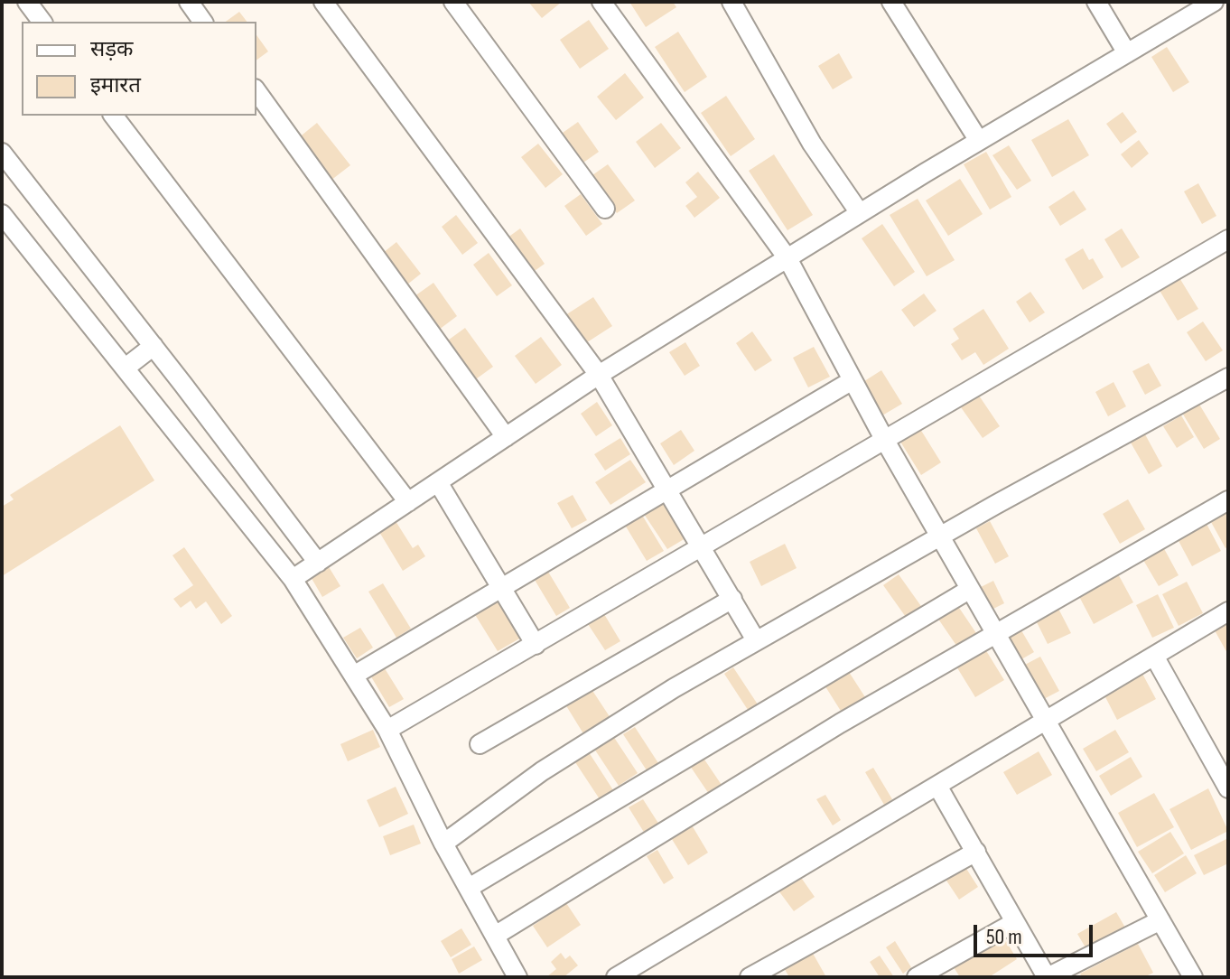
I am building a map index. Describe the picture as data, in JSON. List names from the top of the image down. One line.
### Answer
{"legend":["सड़क","इमारत"],"scale_bar":"50 m"}
